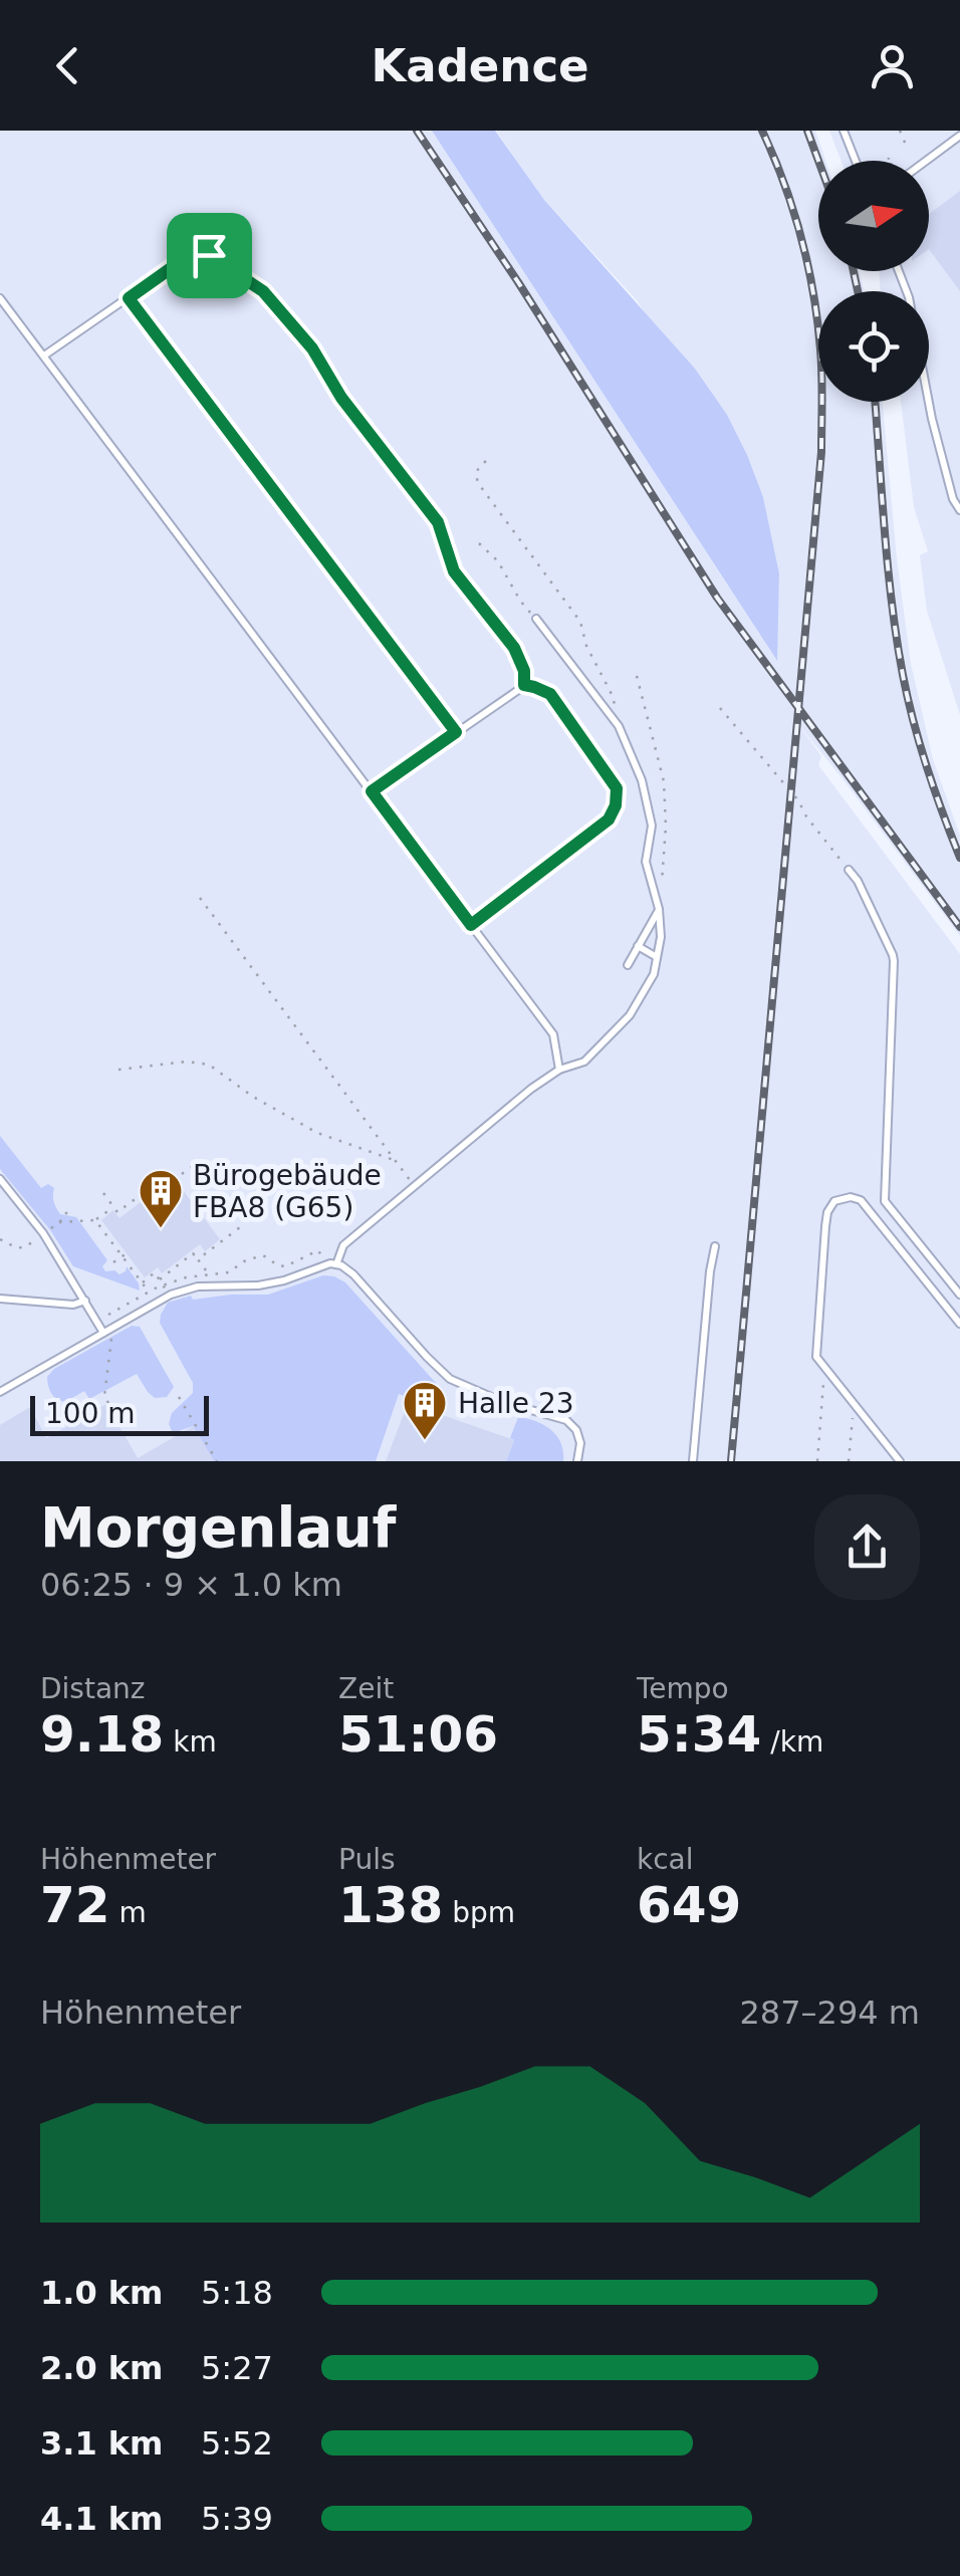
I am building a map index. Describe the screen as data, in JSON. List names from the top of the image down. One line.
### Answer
{"places":{"building":["Bürogebäude FBA8 (G65)","Halle 23"]},"scale_bar":"100 m","north":"right","page":{"header":"Kadence","scale":"100 m","heading":["Morgenlauf","06:25 · 9 × 1.0 km"],"stats":[["Distanz","9.18 km"],["Zeit","51:06"],["Tempo","5:34 /km"],["Höhenmeter","72 m"],["Puls","138 bpm"],["kcal","649"]],"chart":["Höhenmeter","287–294 m"],"list":[{"name":"1.0 km","note":"5:18"},{"name":"2.0 km","note":"5:27"},{"name":"3.1 km","note":"5:52"},{"name":"4.1 km","note":"5:39"}]}}
